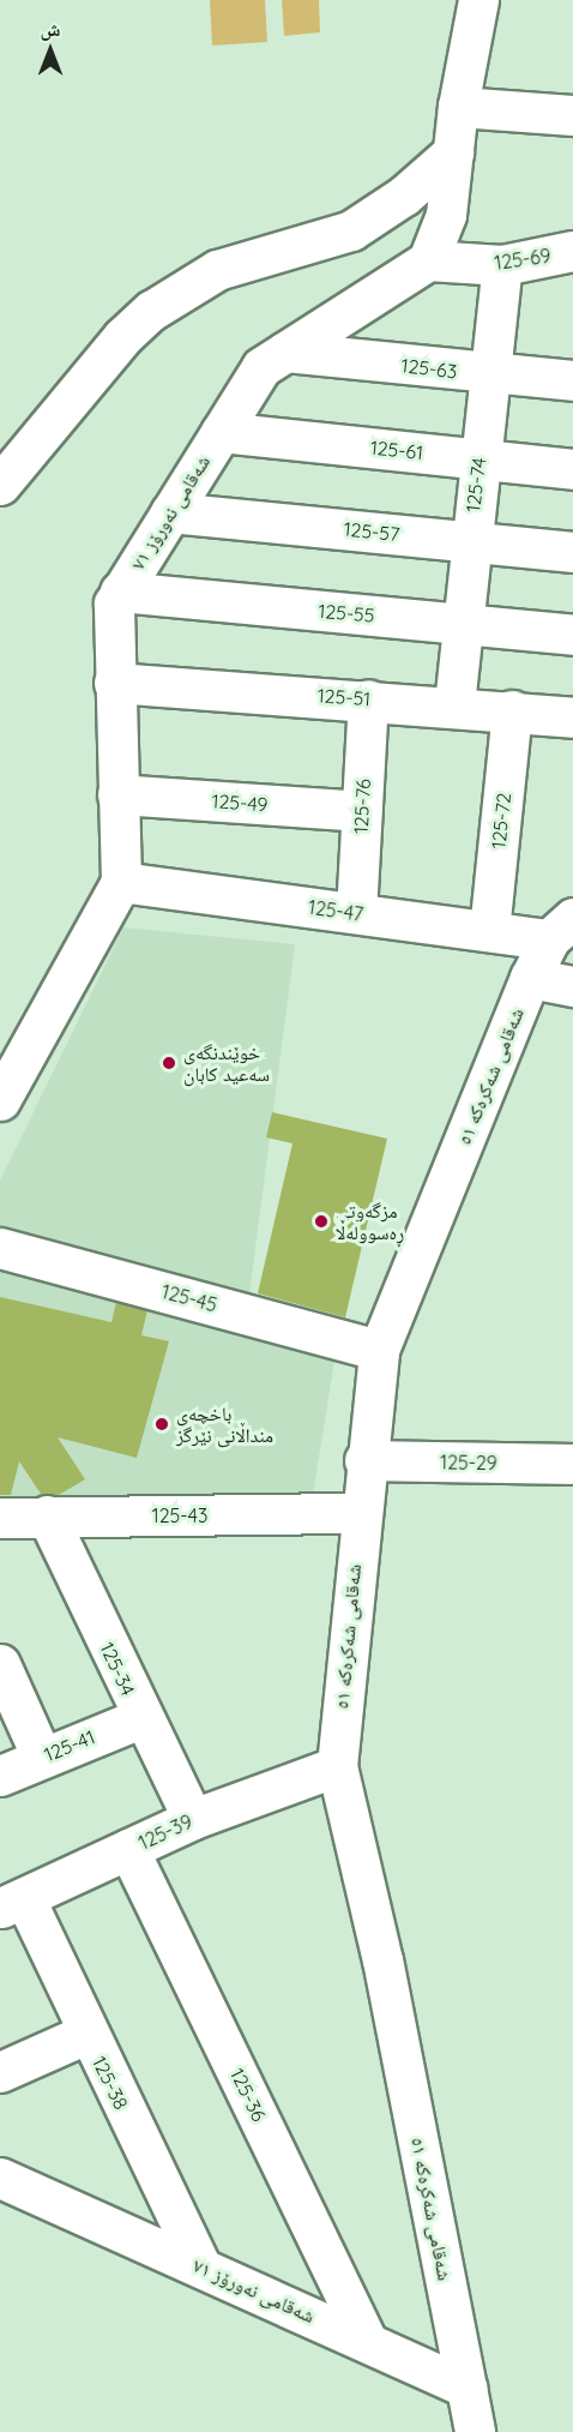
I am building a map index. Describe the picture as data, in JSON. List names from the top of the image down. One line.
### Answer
{"streets":{"street":["125-69","125-63","125-61","125-74","شەقامی نەورۆز ٧١","125-57","125-55","125-51","125-49","125-76","125-72","125-47","شەقامی شەکرەکە ٥١","125-45","125-29","125-43","125-34","125-41","125-39","125-38","125-36"]},"crossings":[["125-69","125-74"],["125-69","شەقامی نەورۆز ٧١"],["125-63","125-74"],["125-63","شەقامی نەورۆز ٧١"],["125-61","125-74"],["125-61","شەقامی نەورۆز ٧١"],["125-74","125-57"],["125-74","125-55"],["125-74","125-51"],["شەقامی نەورۆز ٧١","125-57"],["شەقامی نەورۆز ٧١","125-55"],["شەقامی نەورۆز ٧١","125-51"],["شەقامی نەورۆز ٧١","125-49"],["شەقامی نەورۆز ٧١","125-47"],["شەقامی نەورۆز ٧١","شەقامی شەکرەکە ٥١"],["شەقامی نەورۆز ٧١","125-38"],["شەقامی نەورۆز ٧١","125-36"],["125-51","125-76"],["125-51","125-72"],["125-49","125-76"],["125-76","125-47"],["125-72","125-47"],["125-47","شەقامی شەکرەکە ٥١"],["شەقامی شەکرەکە ٥١","125-45"],["شەقامی شەکرەکە ٥١","125-29"],["شەقامی شەکرەکە ٥١","125-43"],["شەقامی شەکرەکە ٥١","125-39"],["125-43","125-34"],["125-34","125-41"],["125-34","125-39"],["125-39","125-38"],["125-39","125-36"]],"places":["خوێندنگەی سەعید کابان","مزگەوتی ڕەسوولەڵا","باخچەی منداڵانی نێرگز"],"north":"top"}
